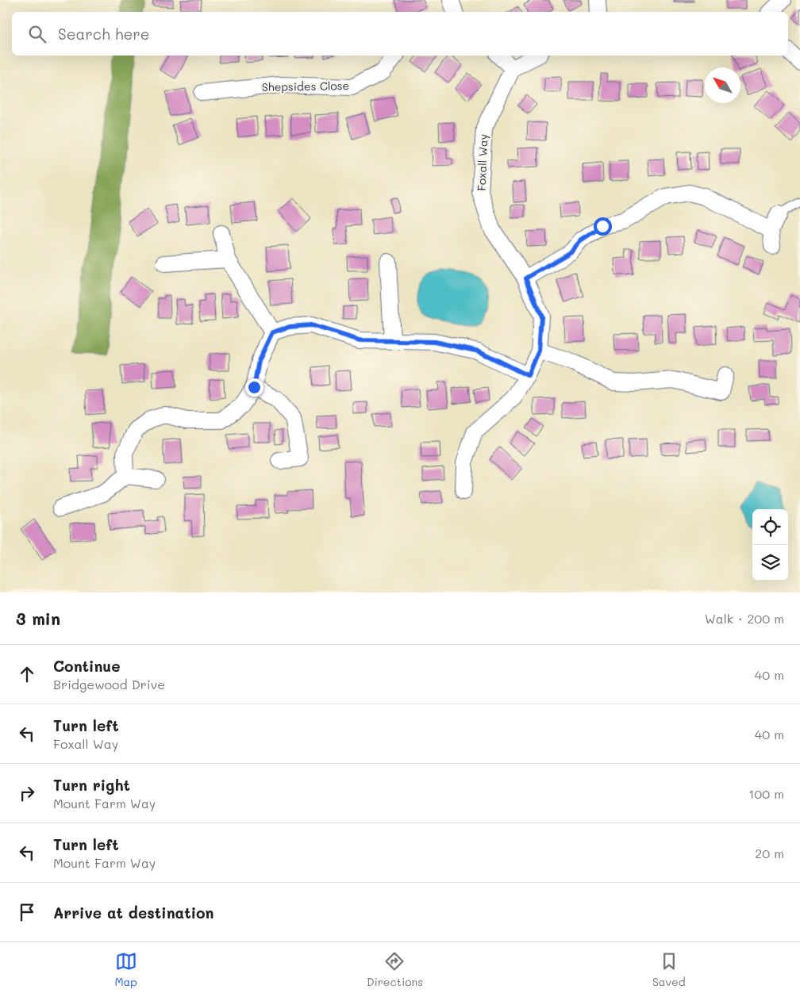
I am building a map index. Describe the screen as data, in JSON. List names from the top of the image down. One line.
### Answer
{"streets":{"street":["Shepsides Close","Foxall Way"]},"north":"top left","page":{"search":"Search here","heading":["3 min","Walk · 200 m"],"list":[["Continue","Bridgewood Drive","40 m"],["Turn left","Foxall Way","40 m"],["Turn right","Mount Farm Way","100 m"],["Turn left","Mount Farm Way","20 m"],"Arrive at destination"],"nav":["Map","Directions","Saved"]}}
